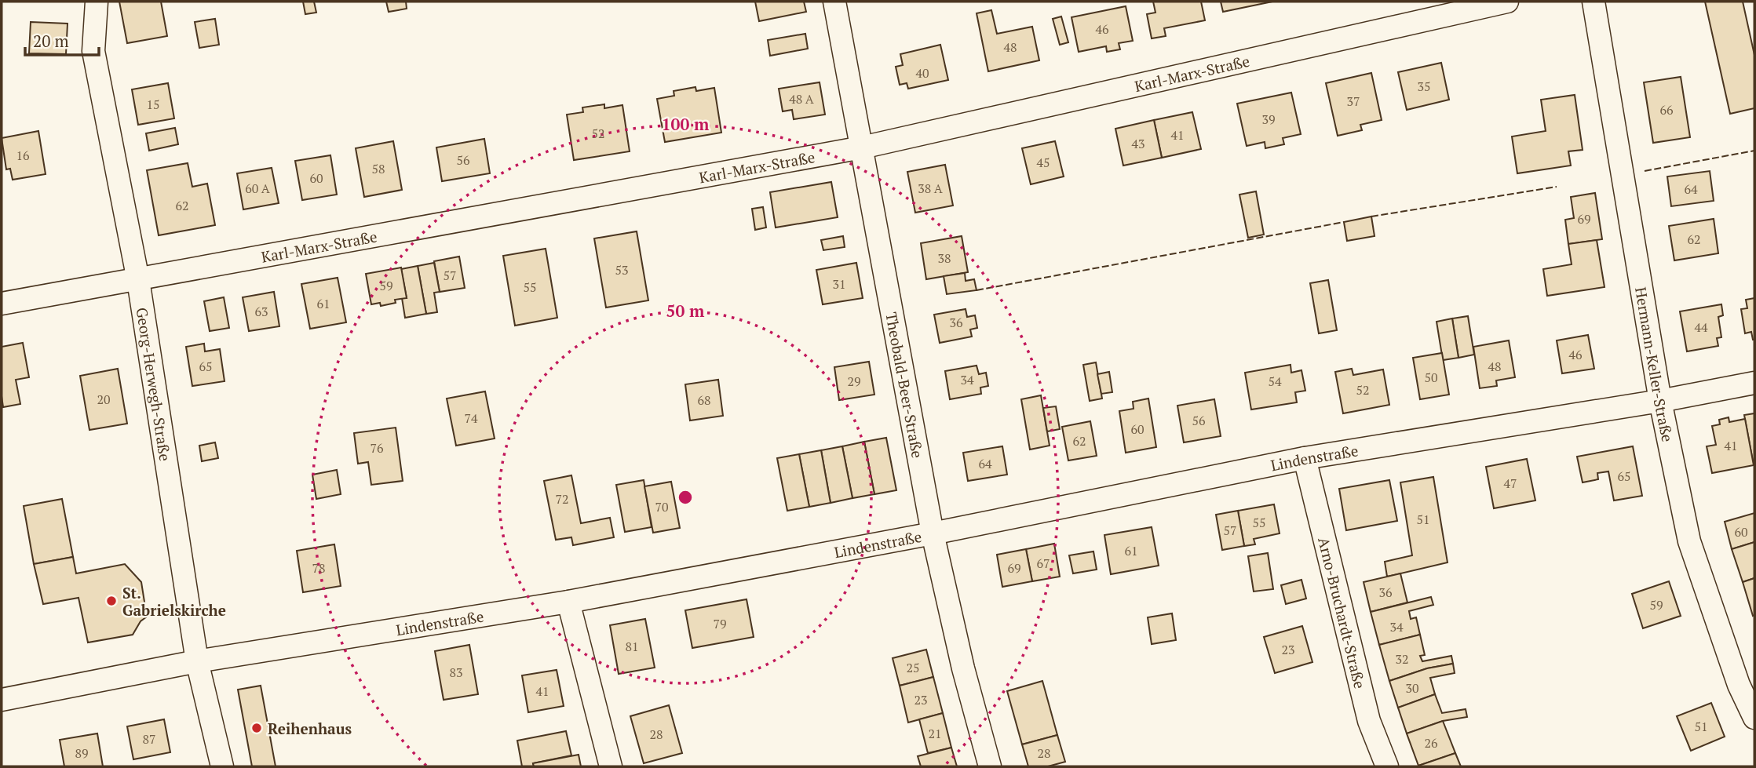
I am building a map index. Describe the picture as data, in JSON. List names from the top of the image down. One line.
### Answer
{"streets":{"street":["Karl-Marx-Straße","Hermann-Keller-Straße","Georg-Herwegh-Straße","Theobald-Beer-Straße","Lindenstraße","Arno-Bruchardt-Straße"]},"crossings":[["Karl-Marx-Straße","Georg-Herwegh-Straße"],["Karl-Marx-Straße","Theobald-Beer-Straße"],["Hermann-Keller-Straße","Lindenstraße"],["Georg-Herwegh-Straße","Lindenstraße"],["Theobald-Beer-Straße","Lindenstraße"],["Lindenstraße","Arno-Bruchardt-Straße"]],"places":["St. Gabrielskirche","Reihenhaus"],"house_numbers":["46","48","40","35","48 A","37","15","66","39","52","41","43","16","56","45","58","60","60 A","38 A","64","62","69","62","38","53","57","31","59","55","61","63","36","44","46","65","48","50","34","29","54","52","20","68","74","56","60","62","41","76","64","65","47","72","70","51","55","57","60","61","67","78","69","36","59","79","34","81","23","32","25","83","30","41","23","51","21","28","87","26","89","28"],"scale_bar":"20 m","rings":["100 m","50 m"]}
